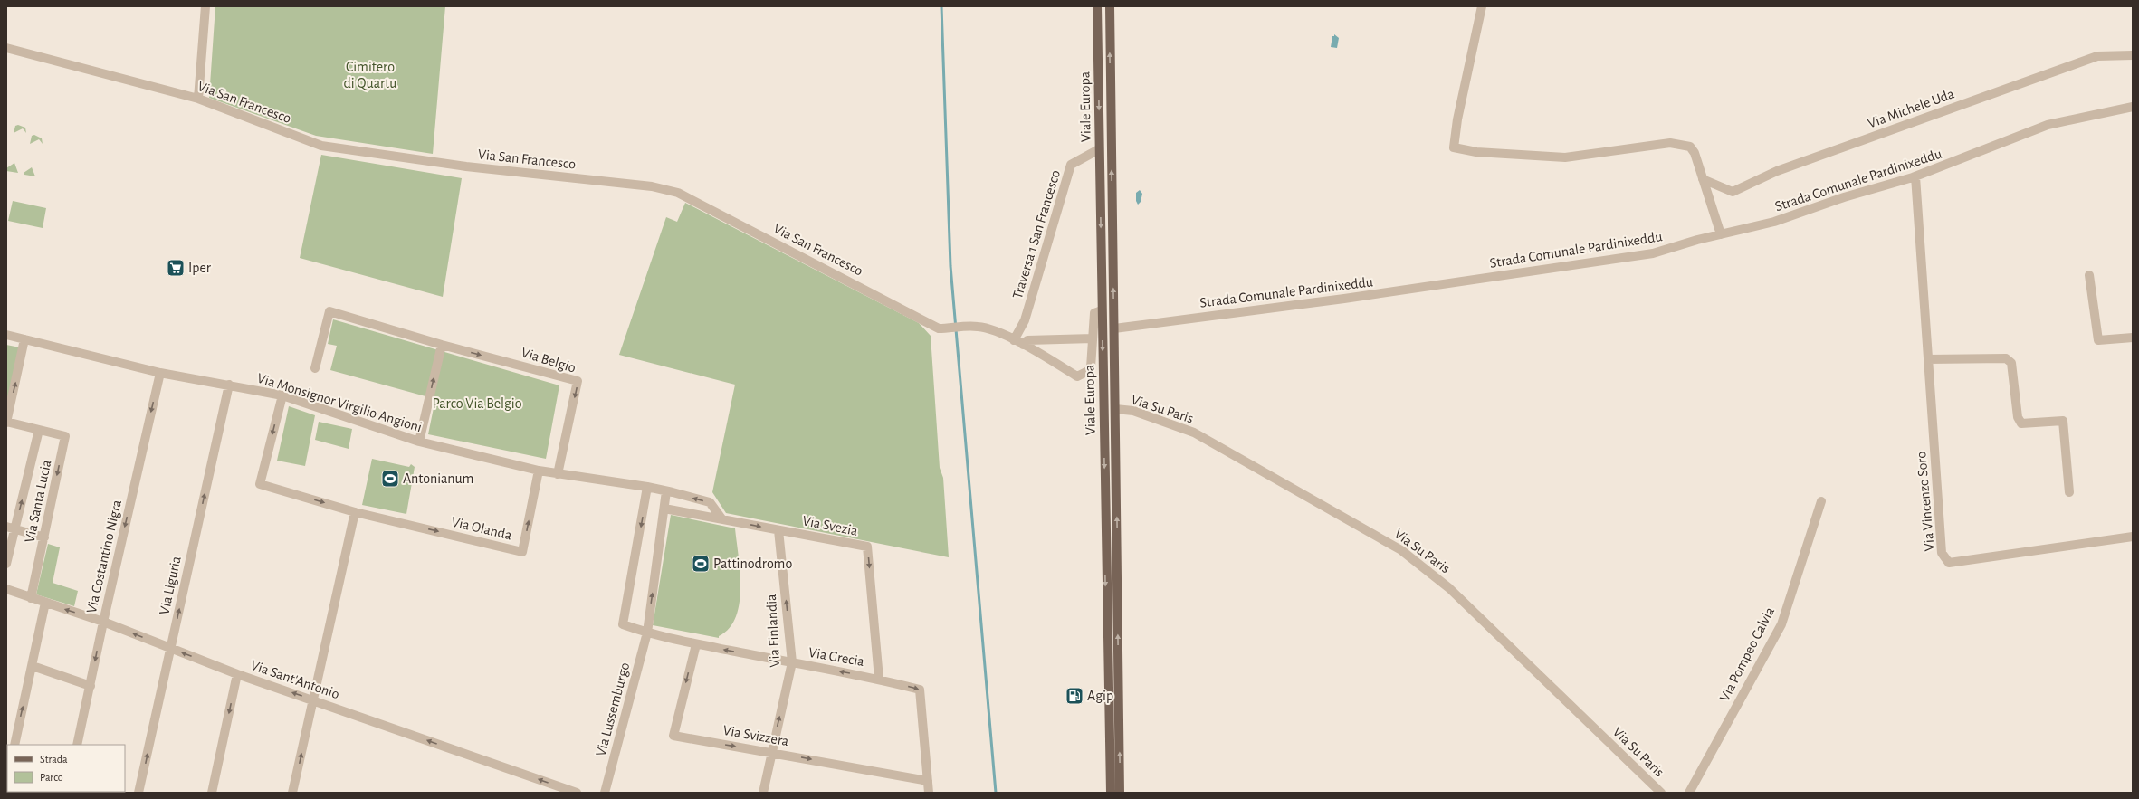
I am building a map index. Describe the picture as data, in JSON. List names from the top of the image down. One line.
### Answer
{"streets":{"main road":["Viale Europa"],"street":["Via San Francesco","Via Michele Uda","Strada Comunale Pardinixeddu","Traversa 1 San Francesco","Via Belgio","Via Monsignor Virgilio Angioni","Via Su Paris","Via Santa Lucia","Via Vincenzo Soro","Via Svezia","Via Olanda","Via Costantino Nigra","Via Liguria","Via Finlandia","Via Pompeo Calvia","Via Grecia","Via Sant'Antonio","Via Lussemburgo","Via Svizzera"]},"crossings":[["Via San Francesco","Viale Europa"],["Via San Francesco","Traversa 1 San Francesco"],["Viale Europa","Strada Comunale Pardinixeddu"],["Viale Europa","Traversa 1 San Francesco"],["Viale Europa","Via Su Paris"],["Strada Comunale Pardinixeddu","Via Vincenzo Soro"],["Via Belgio","Via Monsignor Virgilio Angioni"],["Via Monsignor Virgilio Angioni","Via Olanda"],["Via Monsignor Virgilio Angioni","Via Costantino Nigra"],["Via Monsignor Virgilio Angioni","Via Liguria"],["Via Monsignor Virgilio Angioni","Via Lussemburgo"],["Via Santa Lucia","Via Sant'Antonio"],["Via Svezia","Via Finlandia"],["Via Svezia","Via Grecia"],["Via Svezia","Via Lussemburgo"],["Via Costantino Nigra","Via Sant'Antonio"],["Via Liguria","Via Sant'Antonio"],["Via Finlandia","Via Grecia"],["Via Finlandia","Via Svizzera"],["Via Grecia","Via Lussemburgo"],["Via Grecia","Via Svizzera"]],"one_way":["Via Costantino Nigra","Via Liguria","Via Finlandia","Via Sant'Antonio","Via Lussemburgo"],"parks":["Cimitero di Quartu","Parco Via Belgio"],"places":{"supermarket":["Iper"],"sports":["Antonianum","Pattinodromo"],"fuel station":["Agip"]},"legend":["Strada","Parco"]}
